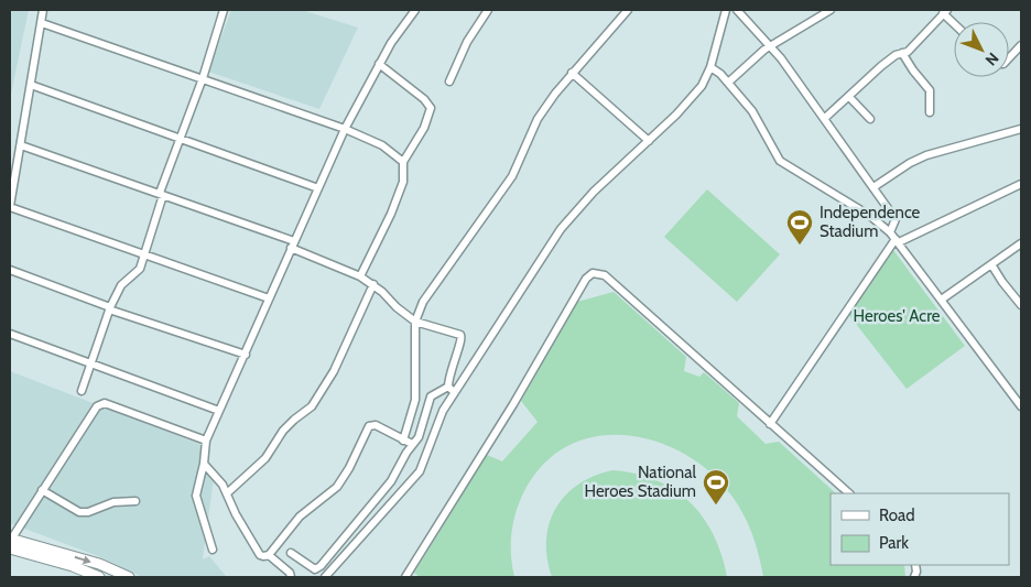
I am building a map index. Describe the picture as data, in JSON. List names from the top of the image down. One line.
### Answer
{"parks":["Heroes' Acre"],"places":{"sports":["Independence Stadium","National Heroes Stadium"]},"legend":["Road","Park"],"north":"bottom right"}
